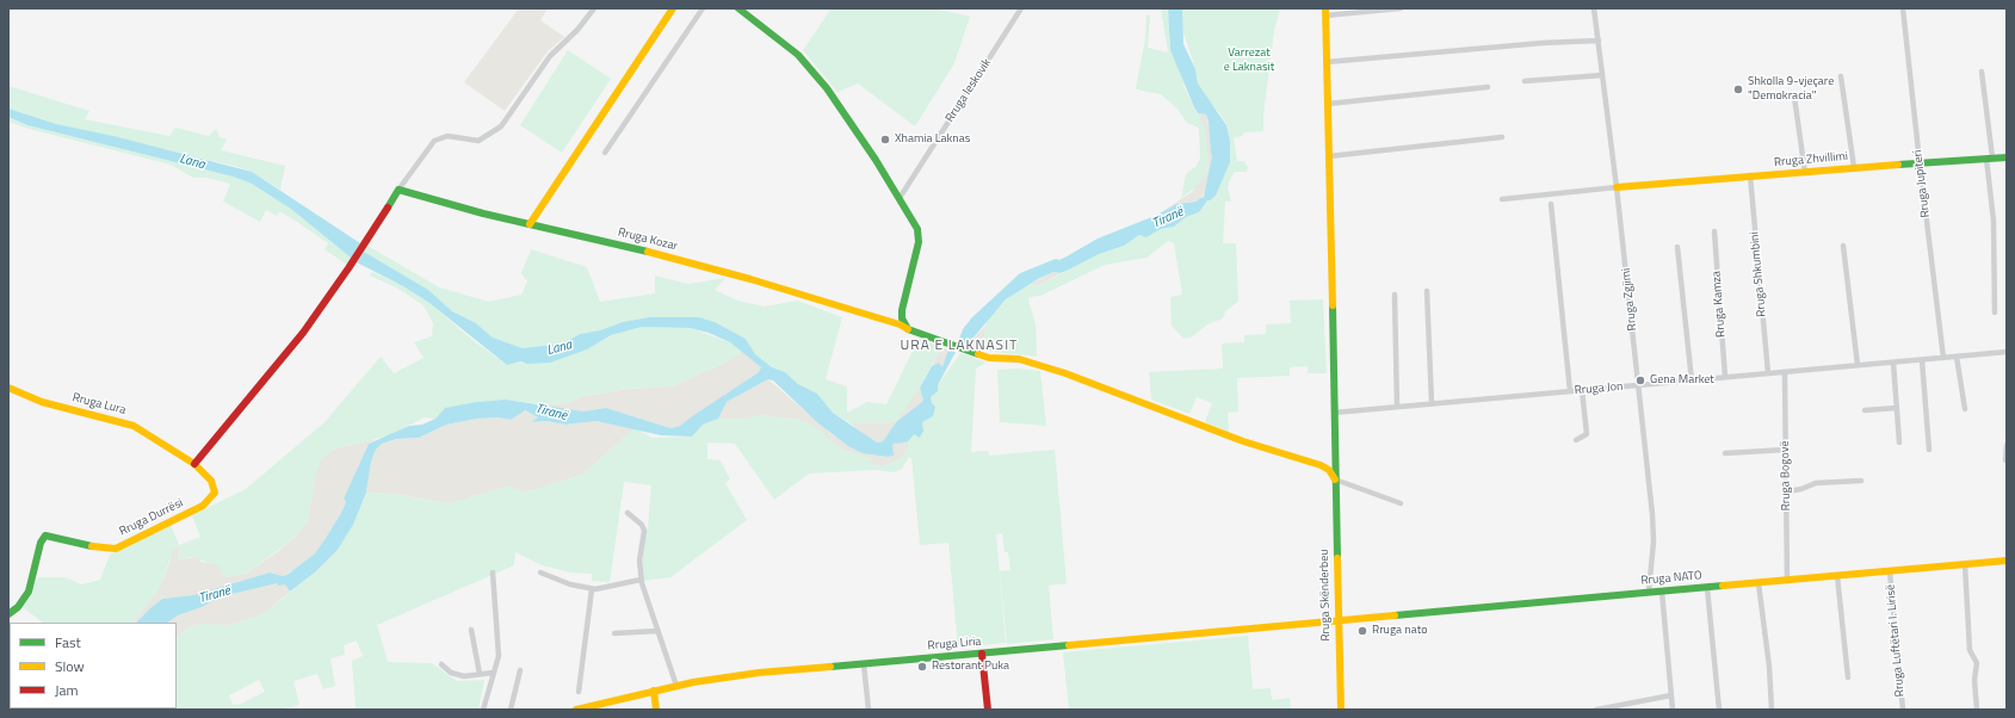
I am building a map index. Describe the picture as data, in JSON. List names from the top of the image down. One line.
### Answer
{"streets":{"street":["Rruga leskovik","Rruga Zhvillimi","Rruga Jupiteri","Rruga Kozar","Rruga Shkumbini","Rruga Zgjimi","Rruga Kamza","Rruga Jon","Rruga Lura","Rruga Bogovë","Rruga Durrësi","Rruga NATO","Rruga Skënderbeu","Rruga Luftëtari I. Lirisë","Rruga Liria"]},"crossings":[["Rruga Zhvillimi","Rruga Jupiteri"],["Rruga Zhvillimi","Rruga Shkumbini"],["Rruga Zhvillimi","Rruga Zgjimi"],["Rruga Jupiteri","Rruga Jon"],["Rruga Shkumbini","Rruga Jon"],["Rruga Zgjimi","Rruga Jon"],["Rruga Zgjimi","Rruga NATO"],["Rruga Kamza","Rruga Jon"],["Rruga Jon","Rruga Bogovë"],["Rruga Jon","Rruga Skënderbeu"],["Rruga Lura","Rruga Durrësi"],["Rruga Bogovë","Rruga NATO"],["Rruga NATO","Rruga Skënderbeu"],["Rruga NATO","Rruga Luftëtari I. Lirisë"],["Rruga NATO","Rruga Liria"],["Rruga Skënderbeu","Rruga Liria"]],"districts":["URA E LAKNASIT"],"water":["Lana","Tiranë"],"parks":["Varrezat e Laknasit"],"places":["Shkolla 9-vjeçare \"Demokracia\"","Xhamia Laknas","Gena Market","Rruga nato","Restorant Puka"],"legend":["Fast","Slow","Jam"]}
